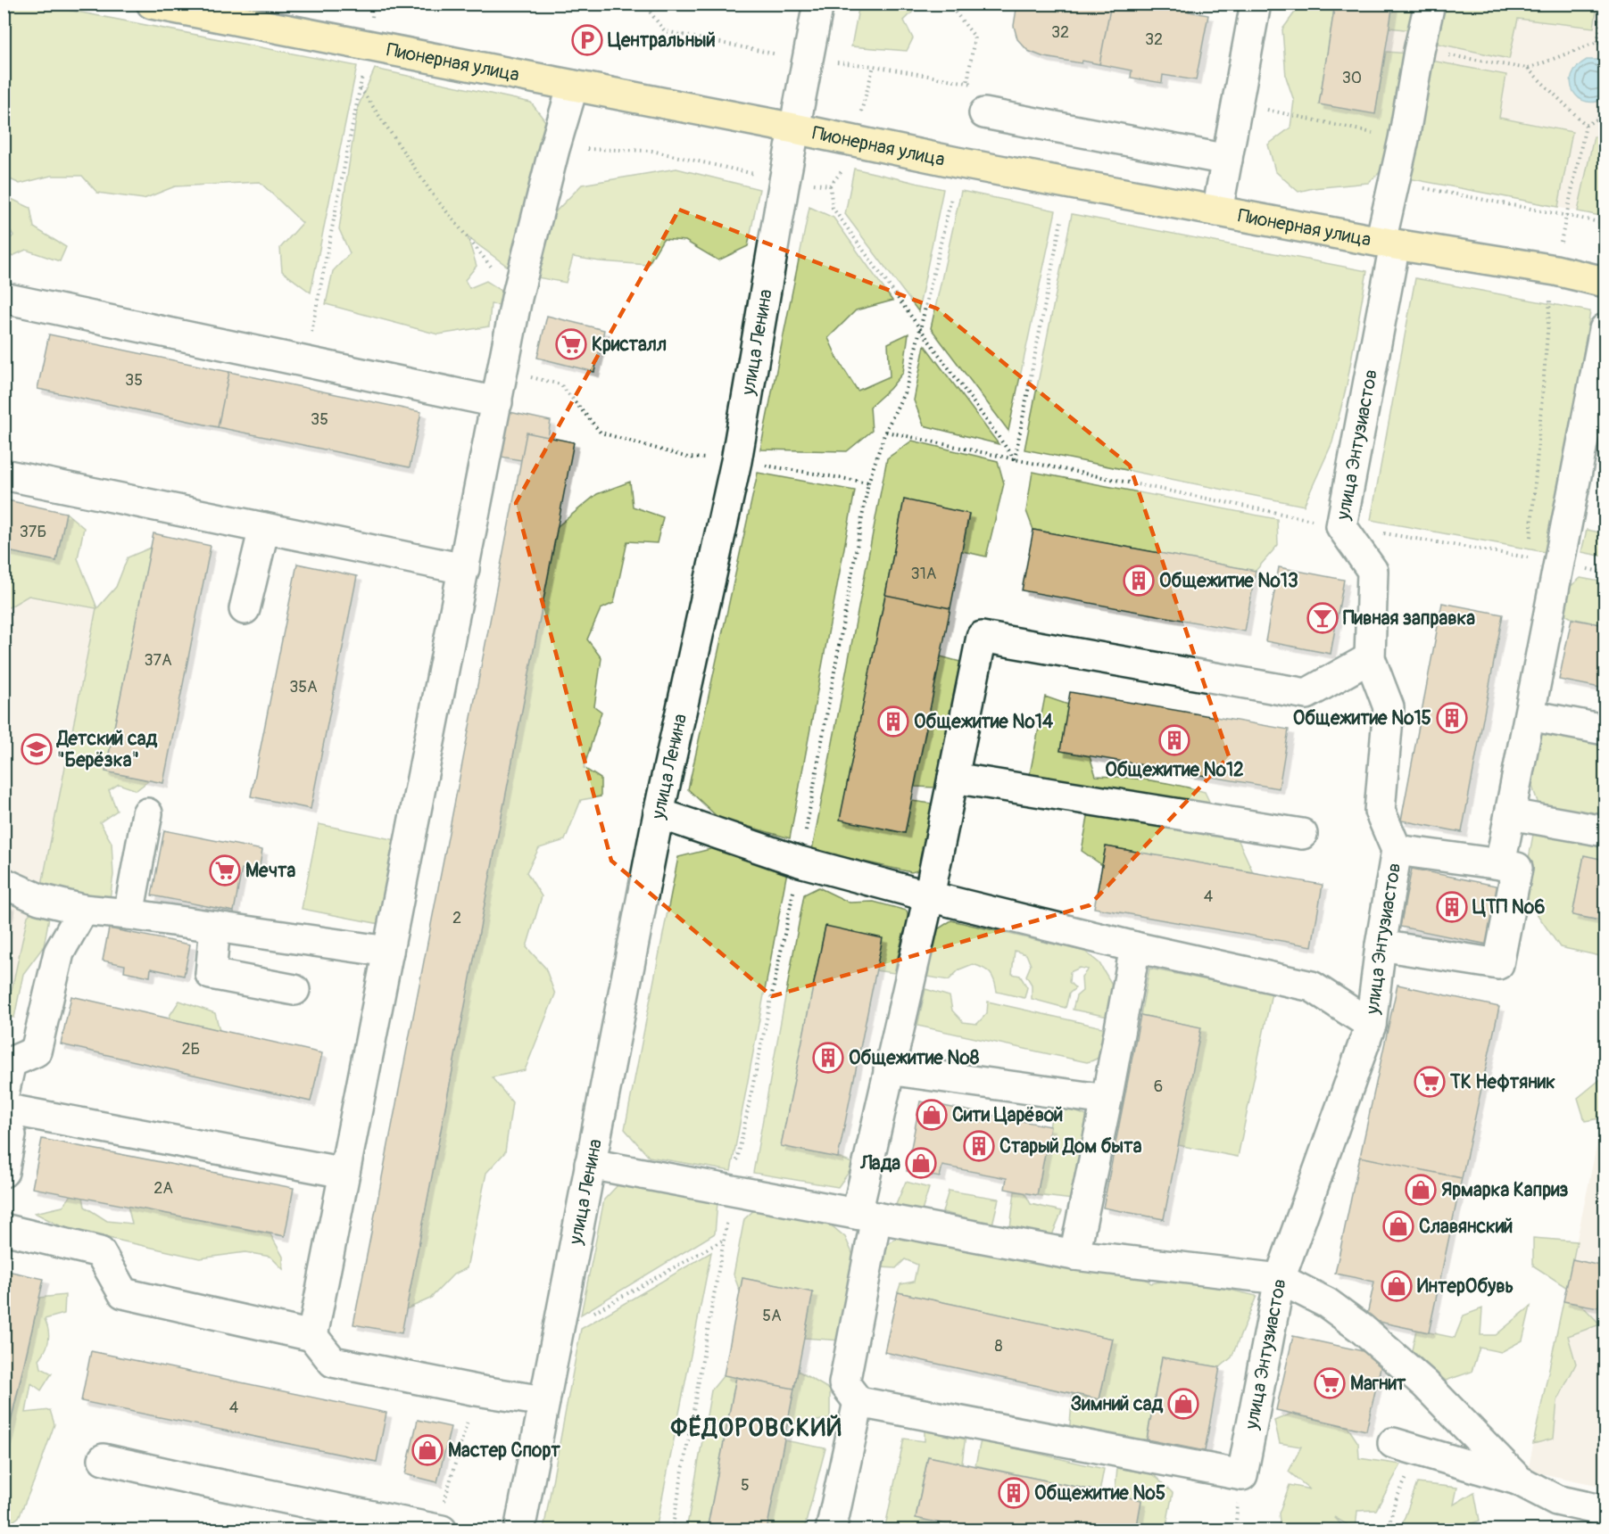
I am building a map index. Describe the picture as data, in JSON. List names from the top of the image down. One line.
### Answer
{"streets":{"main road":["Пионерная улица"],"street":["улица Ленина","улица Энтузиастов"]},"crossings":[["Пионерная улица","улица Ленина"],["Пионерная улица","улица Энтузиастов"]],"districts":["ФЁДОРОВСКИЙ"],"places":{"parking":["Центральный"],"supermarket":["Кристалл","Мечта","ТК Нефтяник","Магнит"],"building":["Общежитие №13","Общежитие №15","Общежитие №14","Общежитие №12","ЦТП №6","Общежитие №8","Старый Дом быта","Общежитие №5"],"bar":["Пивная заправка"],"school or university":["Детский сад \"Берёзка\""],"shop":["Сити Царёвой","Лада","Ярмарка Каприз","Славянский","ИнтерОбувь","Зимний сад","Мастер Спорт"]},"house_numbers":["32","32","30","35","35","37Б","31А","37А","35А","4","2","2Б","6","2А","5А","8","4","5"]}
